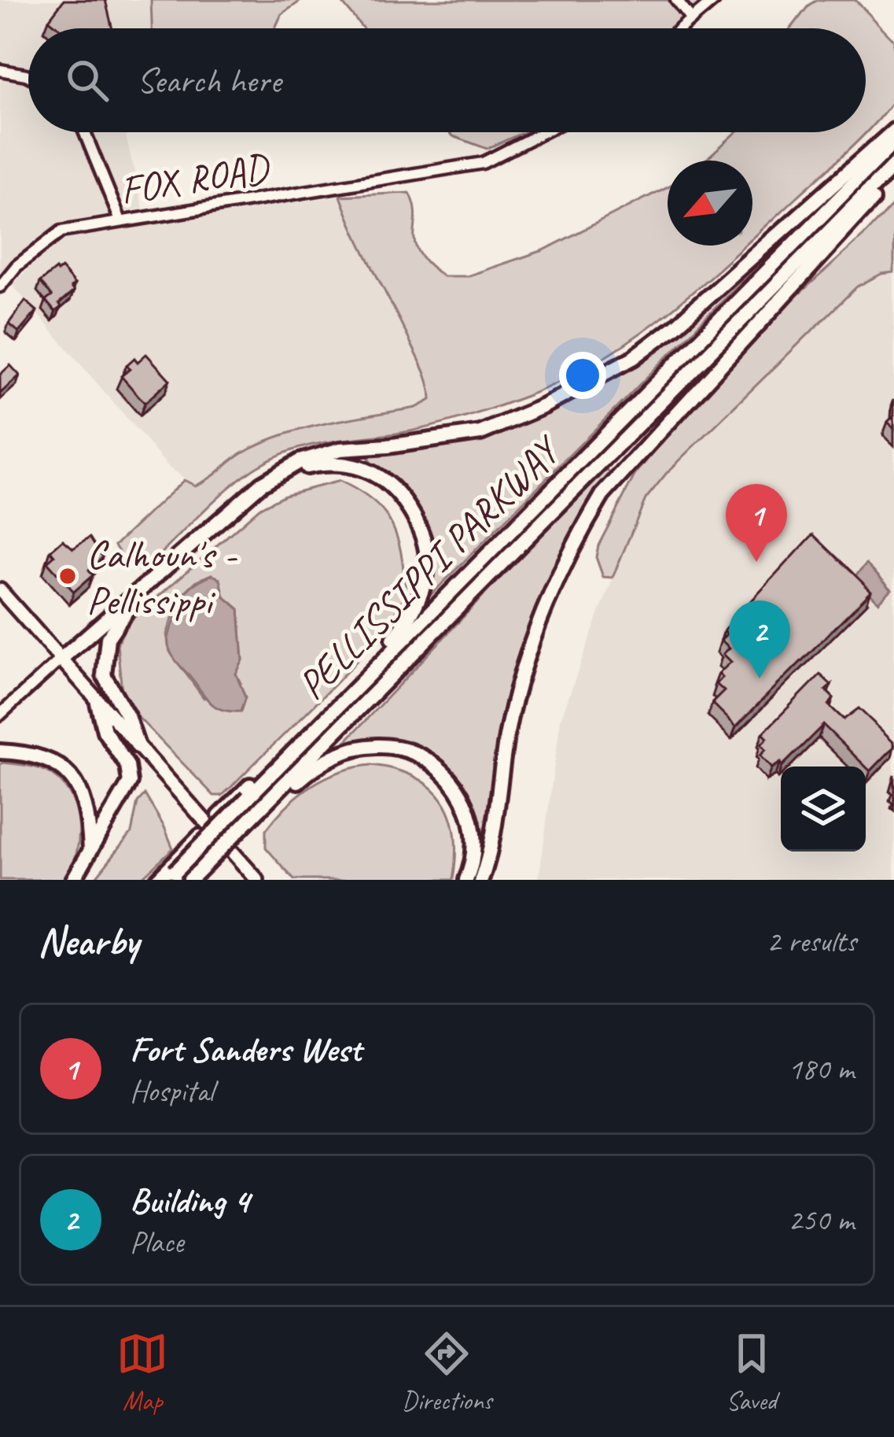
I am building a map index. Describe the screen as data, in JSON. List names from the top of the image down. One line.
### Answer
{"streets":{"highway":["PELLISSIPPI PARKWAY"],"street":["FOX ROAD"]},"places":["Calhoun's - Pellissippi"],"north":"bottom left","page":{"search":"Search here","pins":["1","2"],"heading":["Nearby","2 results"],"list":[{"mark":"1","name":"Fort Sanders West","note":"Hospital","value":"180 m"},{"mark":"2","name":"Building 4","note":"Place","value":"250 m"}],"nav":["Map","Directions","Saved"]}}
